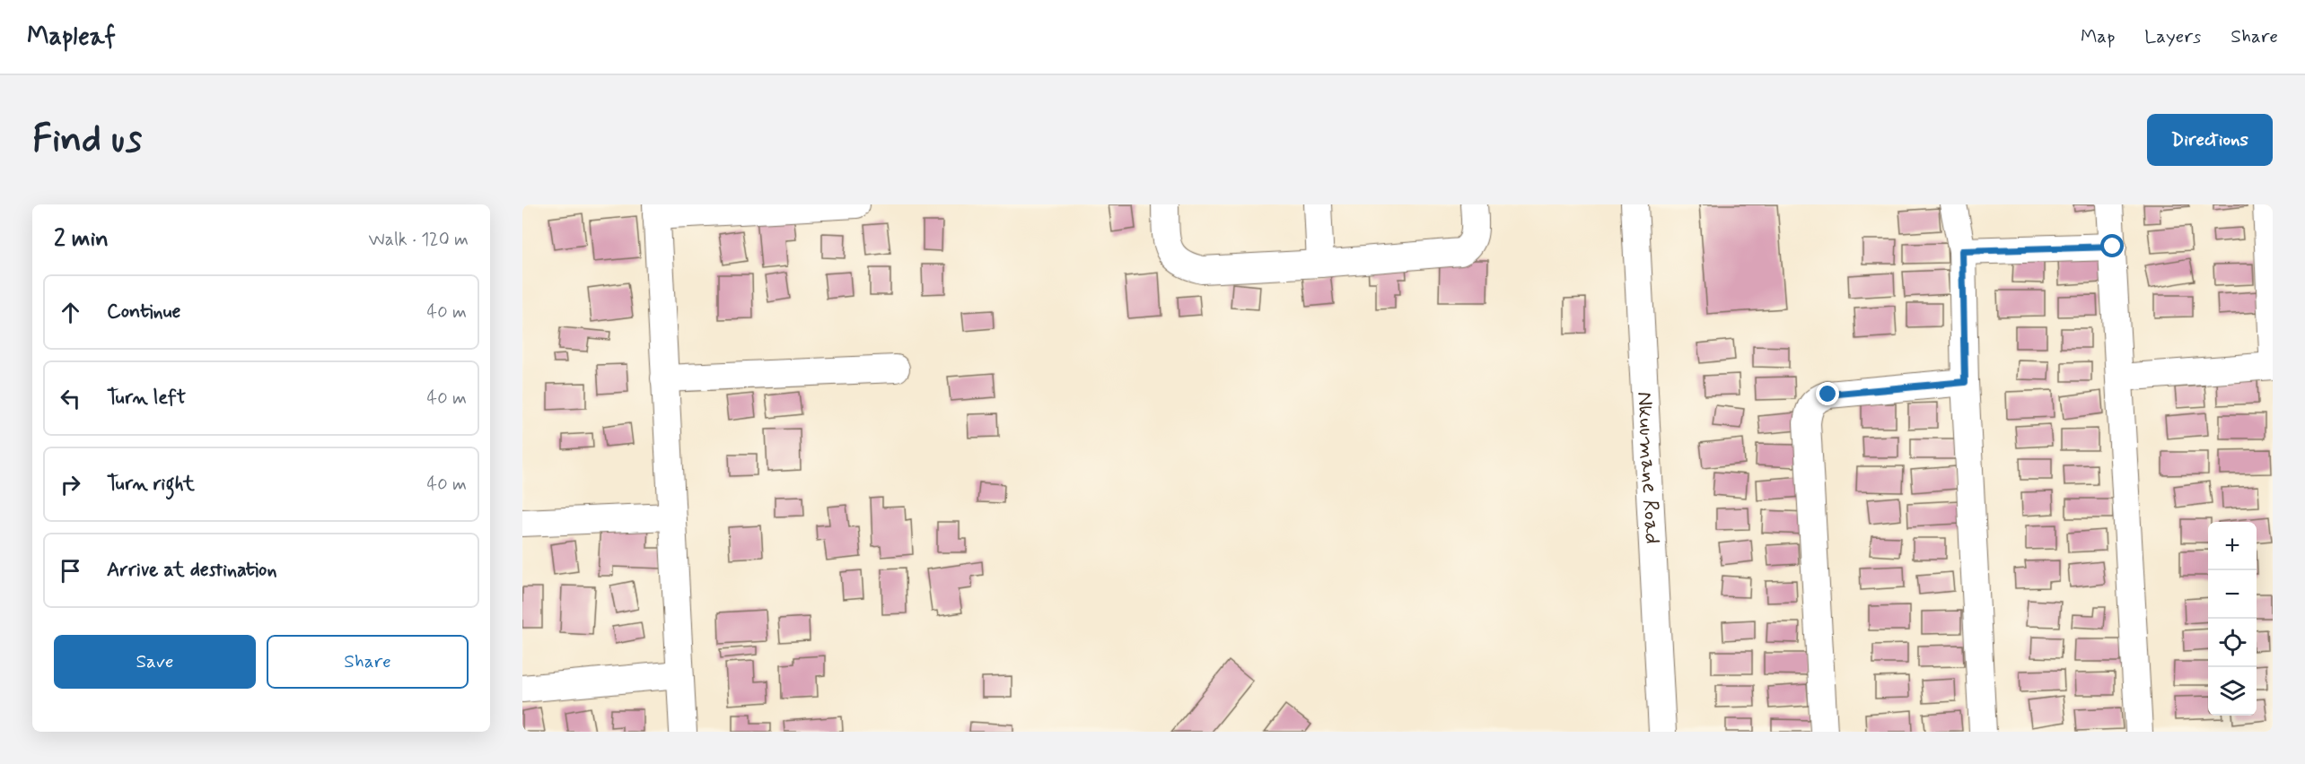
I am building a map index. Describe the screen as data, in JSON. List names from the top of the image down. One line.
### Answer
{"streets":{"street":["Nkuumane Road"]},"page":{"header":"Mapleaf","nav":["Map","Layers","Share"],"buttons":["Directions",["Save","Share"]],"title":"Find us","heading":["2 min","Walk · 120 m"],"list":[["Continue","40 m"],["Turn left","40 m"],["Turn right","40 m"],"Arrive at destination"],"map_buttons":["+","−"]}}
